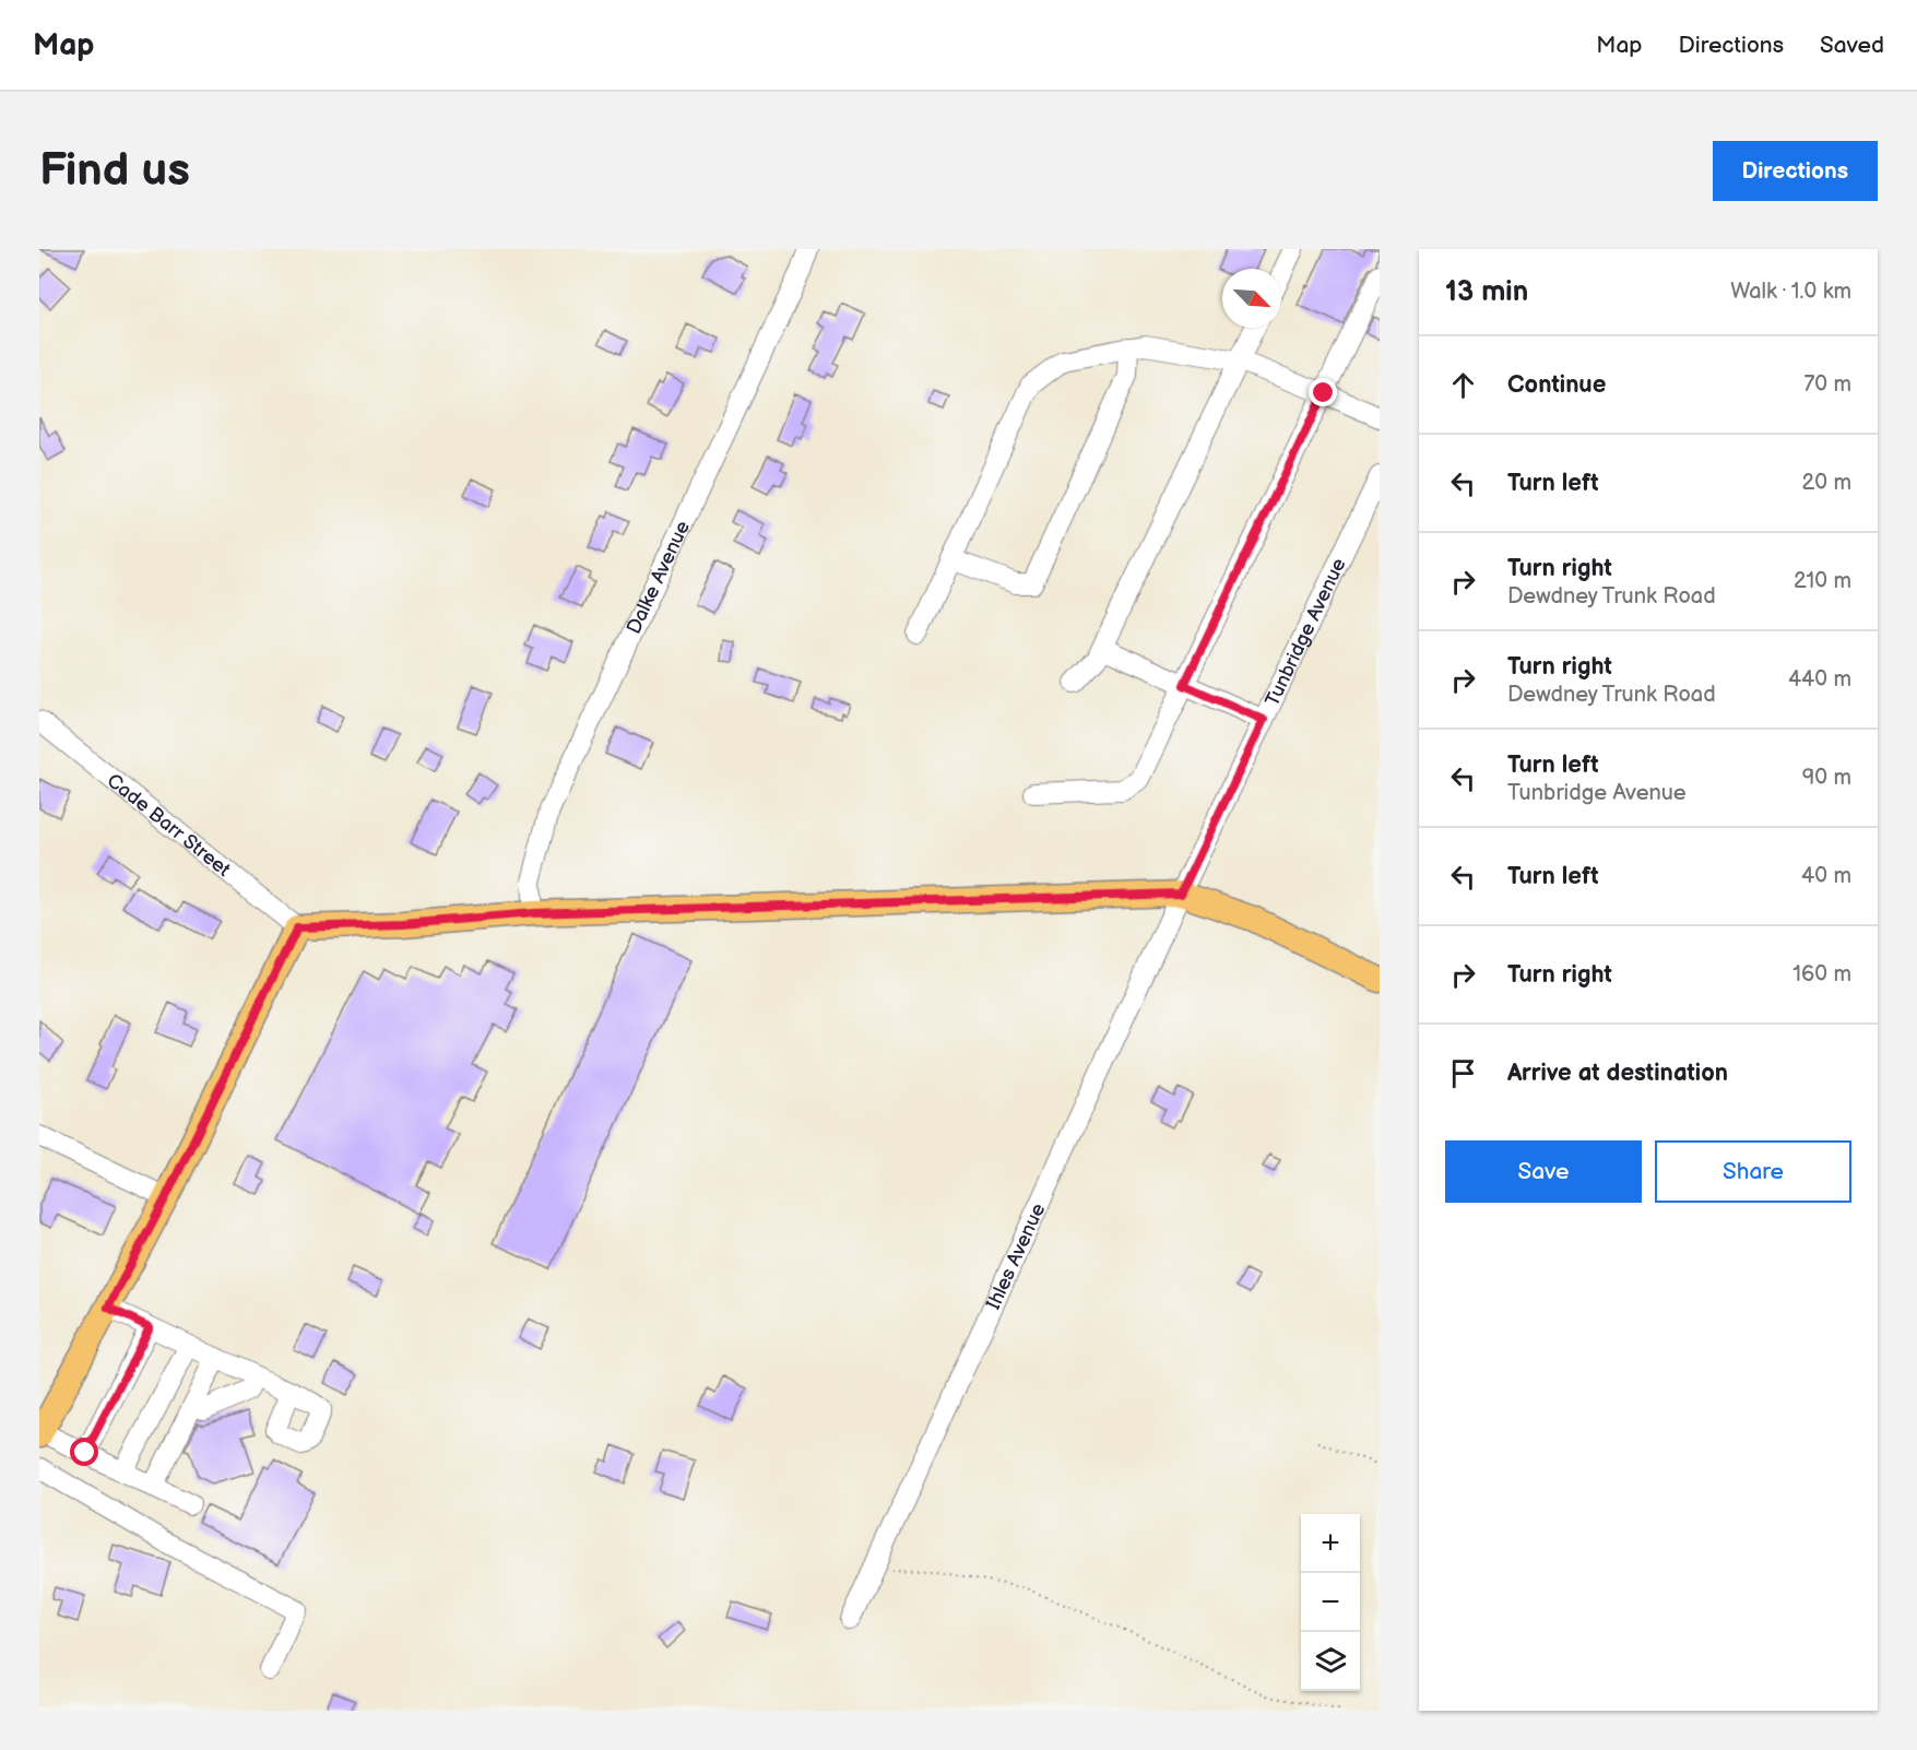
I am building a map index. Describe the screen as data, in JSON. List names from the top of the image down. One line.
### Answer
{"streets":{"street":["Dalke Avenue","Tunbridge Avenue","Cade Barr Street","Ihles Avenue"]},"crossings":[["Tunbridge Avenue","Ihles Avenue"]],"north":"bottom right","page":{"header":"Map","nav":["Map","Directions","Saved"],"buttons":["Directions",["Save","Share"]],"title":"Find us","heading":["13 min","Walk · 1.0 km"],"list":[["Continue","70 m"],["Turn left","20 m"],["Turn right","Dewdney Trunk Road","210 m"],["Turn right","Dewdney Trunk Road","440 m"],["Turn left","Tunbridge Avenue","90 m"],["Turn left","40 m"],["Turn right","160 m"],"Arrive at destination"],"map_buttons":["+","−"]}}
